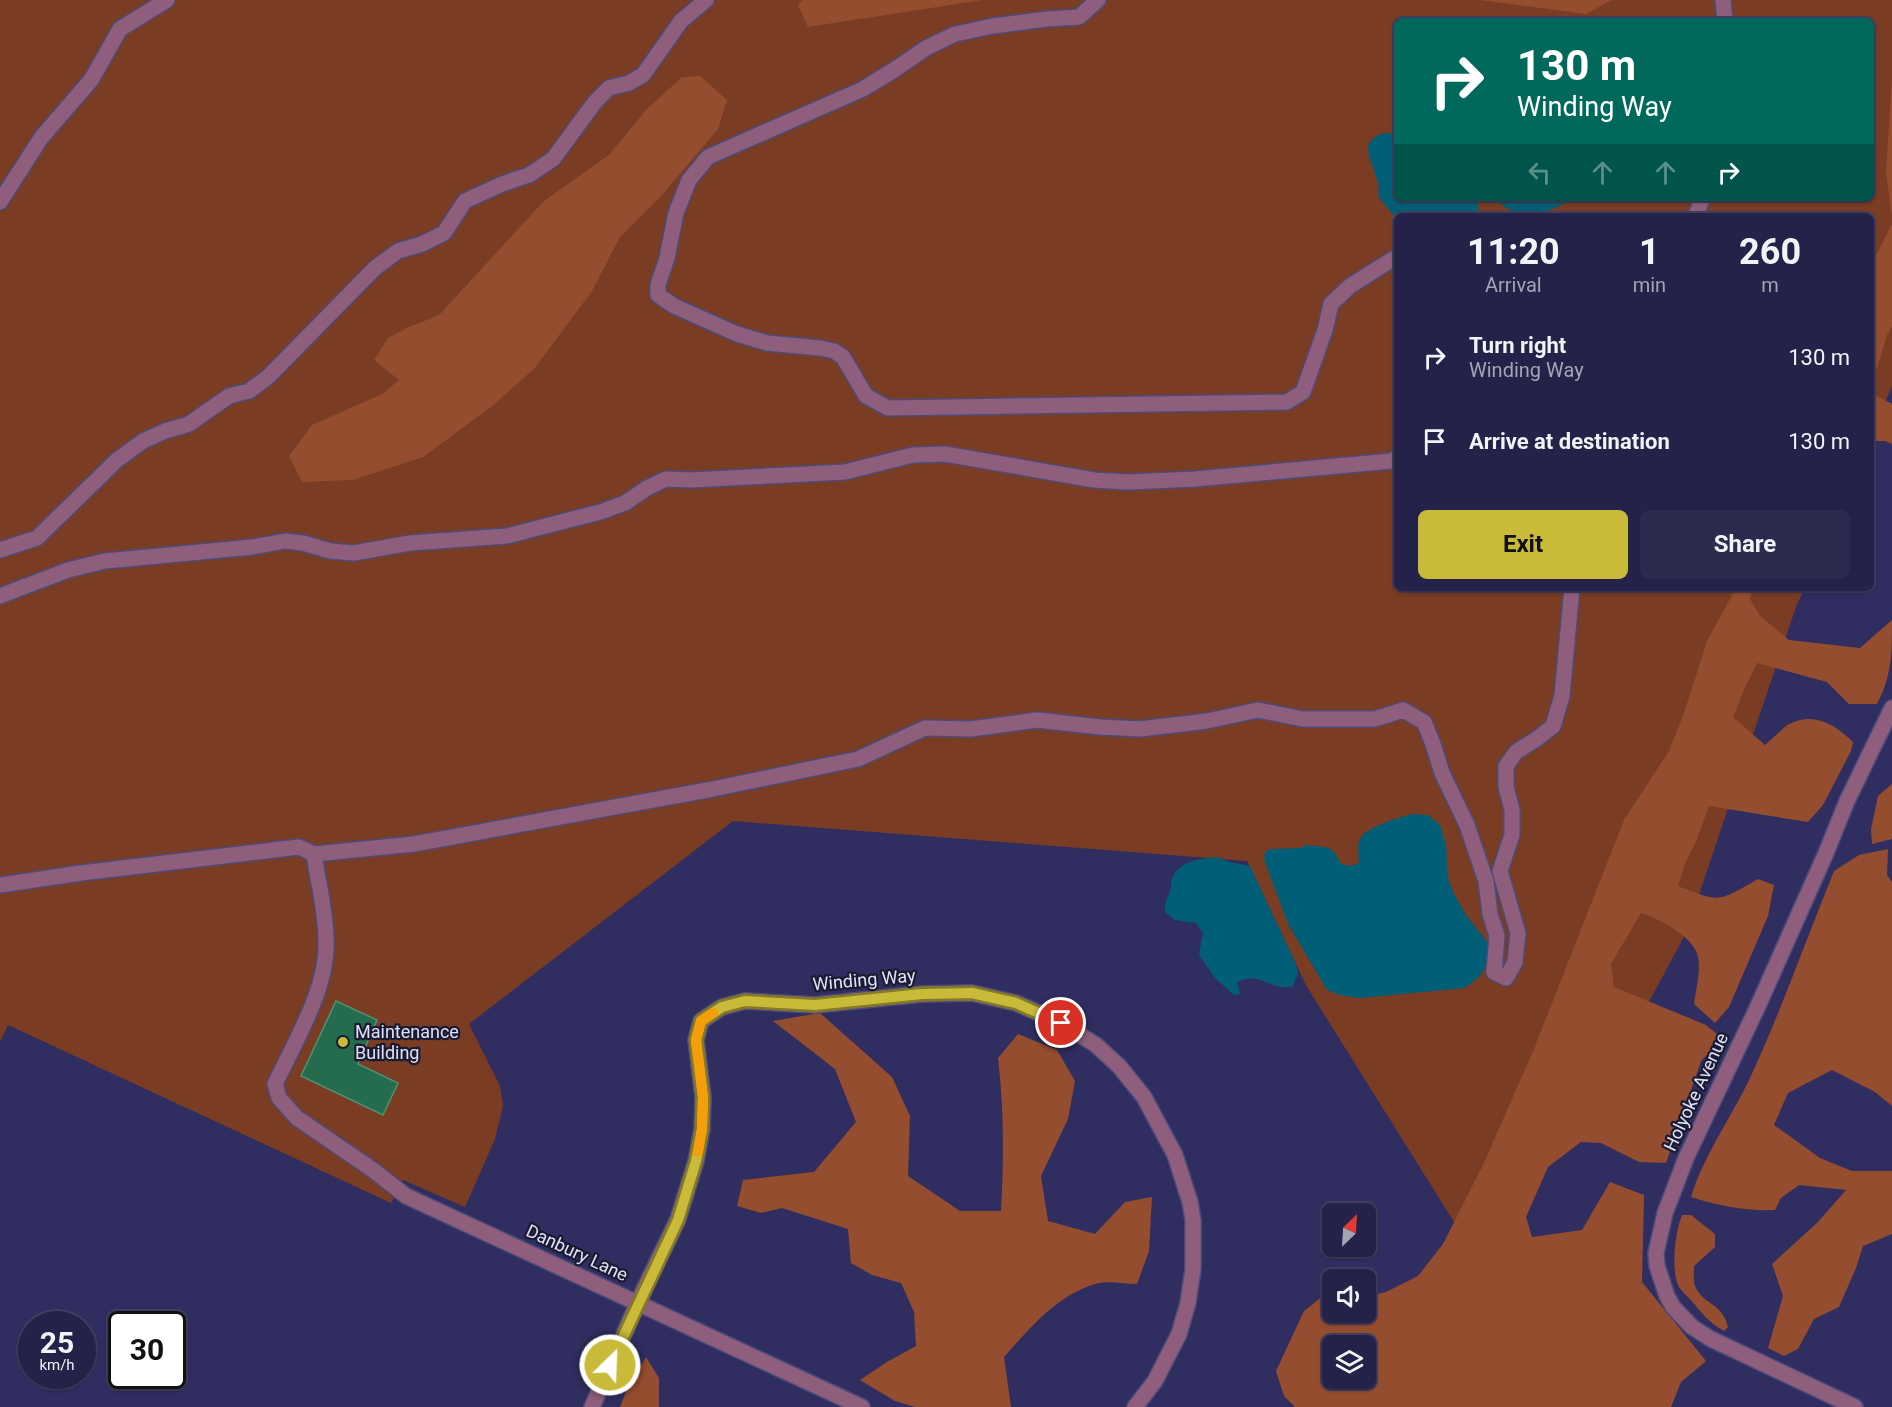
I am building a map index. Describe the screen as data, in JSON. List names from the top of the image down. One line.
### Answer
{"streets":{"street":["Winding Way","Holyoke Avenue","Danbury Lane"]},"crossings":[["Winding Way","Danbury Lane"]],"places":["Maintenance Building"],"north":"top right","page":{"turn":["130 m","Winding Way"],"eta":["11:20","Arrival","1","min","260","m"],"list":[{"name":"Turn right","note":"Winding Way","value":"130 m"},{"name":"Arrive at destination","value":"130 m"}],"buttons":["Exit","Share"],"speed":"25 km/h","limit":"30"}}
